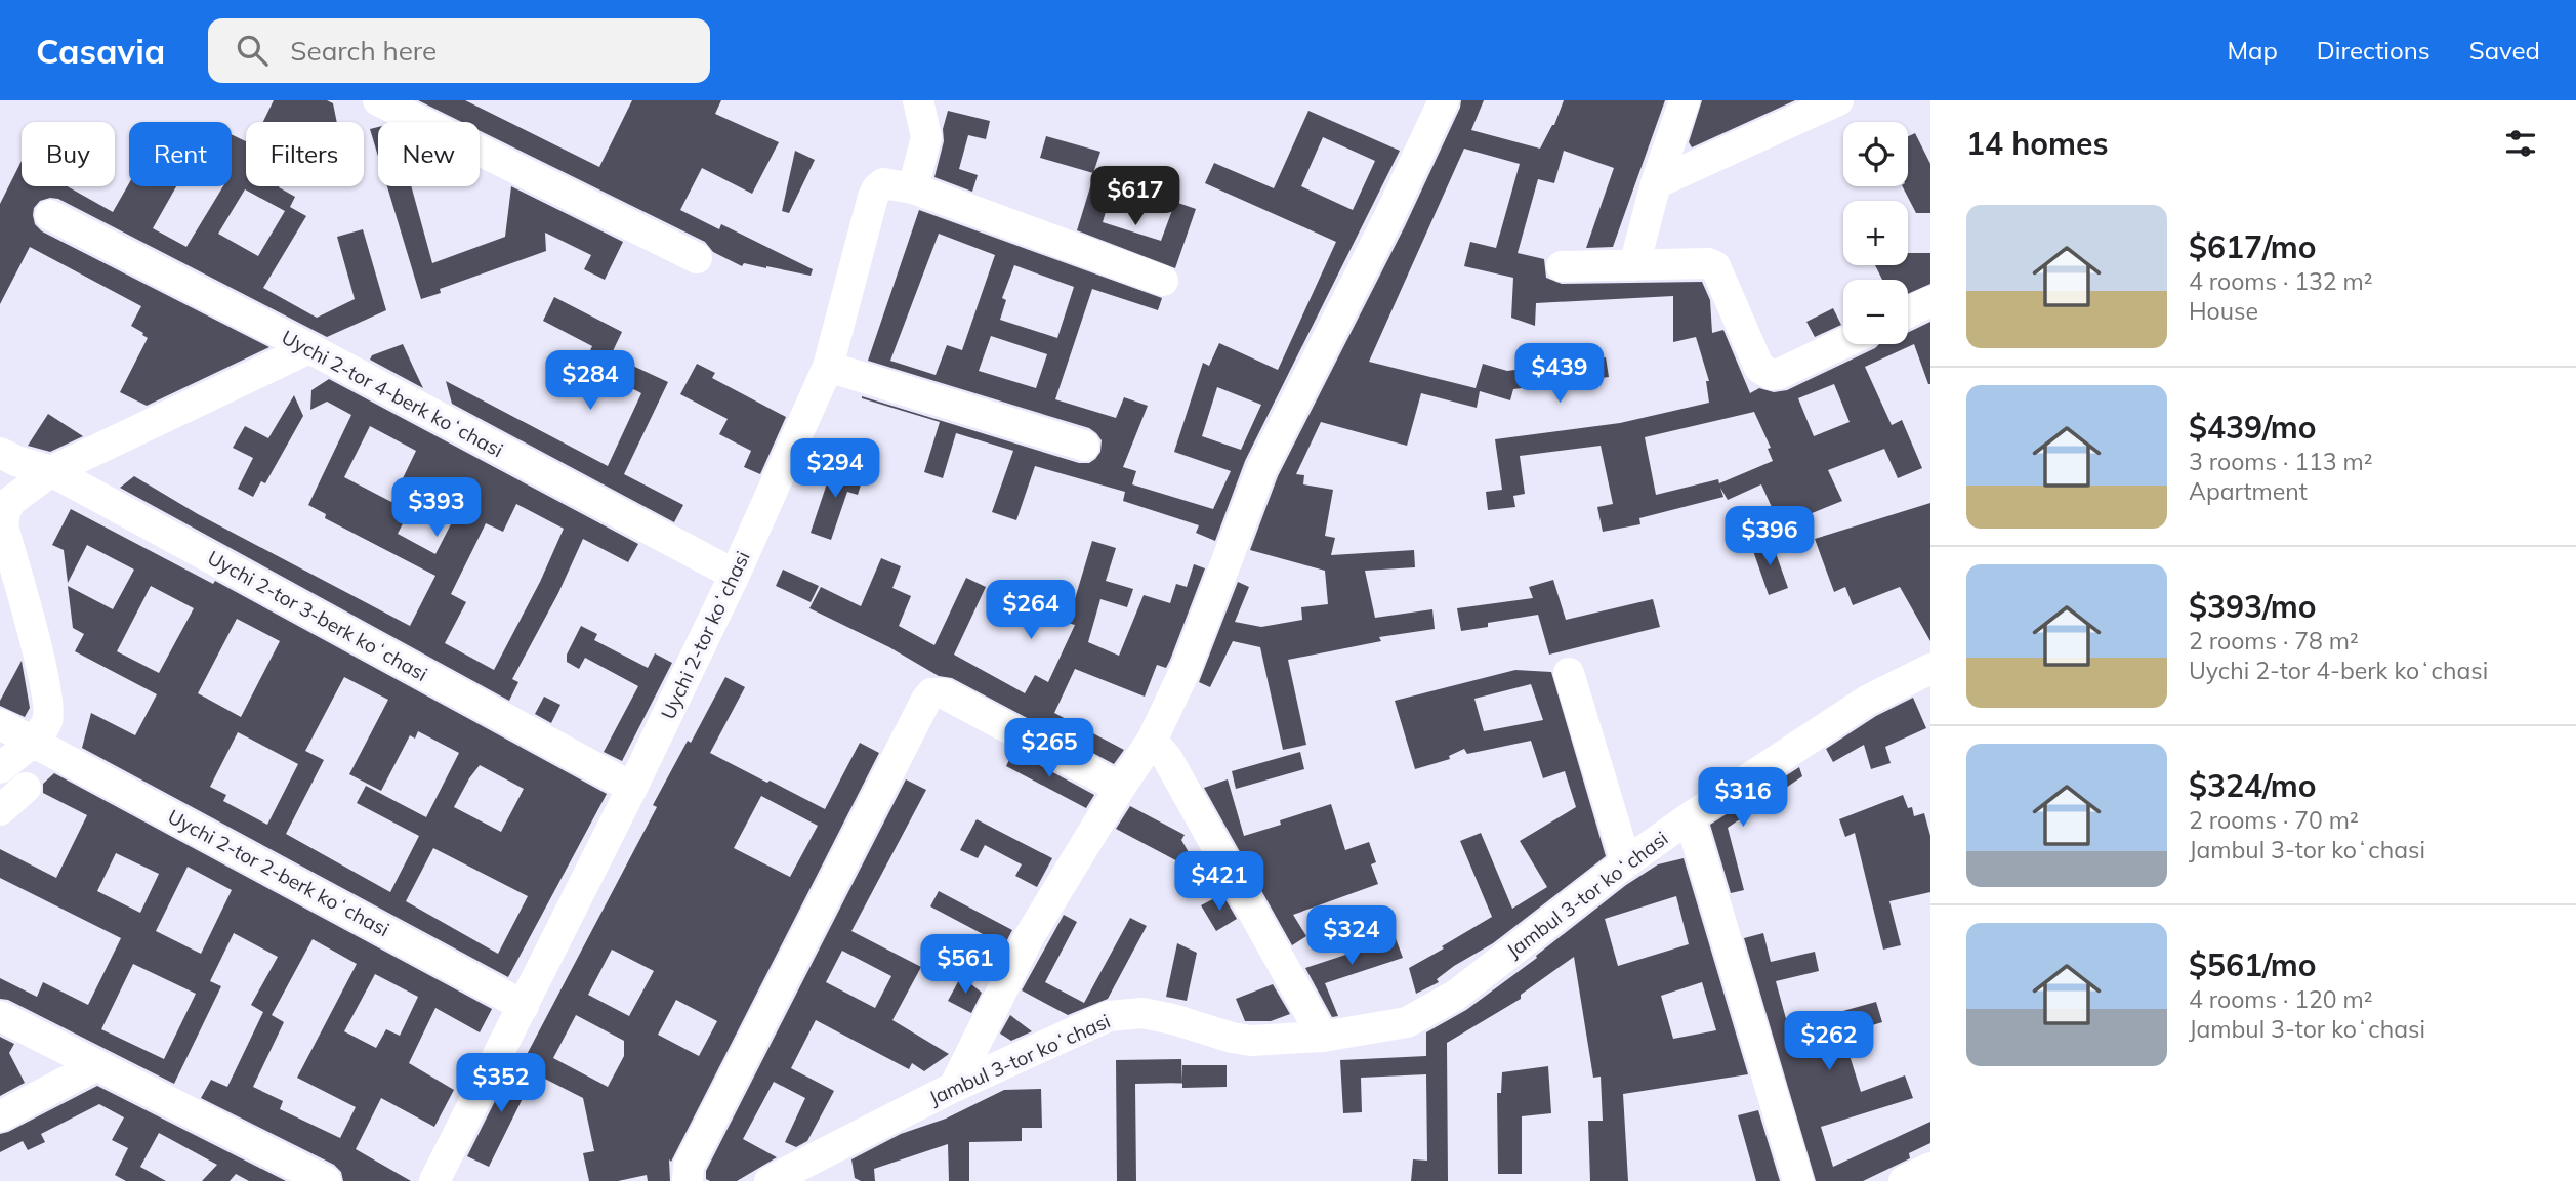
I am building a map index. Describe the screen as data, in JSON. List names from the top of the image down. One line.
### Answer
{"streets":{"street":["Uychi 2-tor 4-berk koʻchasi","Uychi 2-tor 3-berk koʻchasi","Uychi 2-tor koʻchasi","Uychi 2-tor 2-berk koʻchasi","Jambul 3-tor koʻchasi"]},"crossings":[["Uychi 2-tor 4-berk koʻchasi","Uychi 2-tor koʻchasi"],["Uychi 2-tor 3-berk koʻchasi","Uychi 2-tor koʻchasi"],["Uychi 2-tor koʻchasi","Uychi 2-tor 2-berk koʻchasi"]],"page":{"header":"Casavia","search":"Search here","nav":["Map","Directions","Saved"],"heading":"14 homes","map_buttons":["+","−"],"chip":["Buy","Rent","Filters","New"],"price":["$617","$439","$284","$294","$393","$396","$264","$265","$316","$421","$324","$561","$262","$352"],"list":[{"name":"$617/mo","note":"4 rooms · 132 m² · House"},{"name":"$439/mo","note":"3 rooms · 113 m² · Apartment"},{"name":"$393/mo","note":"2 rooms · 78 m² · Uychi 2-tor 4-berk koʻchasi"},{"name":"$324/mo","note":"2 rooms · 70 m² · Jambul 3-tor koʻchasi"},{"name":"$561/mo","note":"4 rooms · 120 m² · Jambul 3-tor koʻchasi"}]}}
